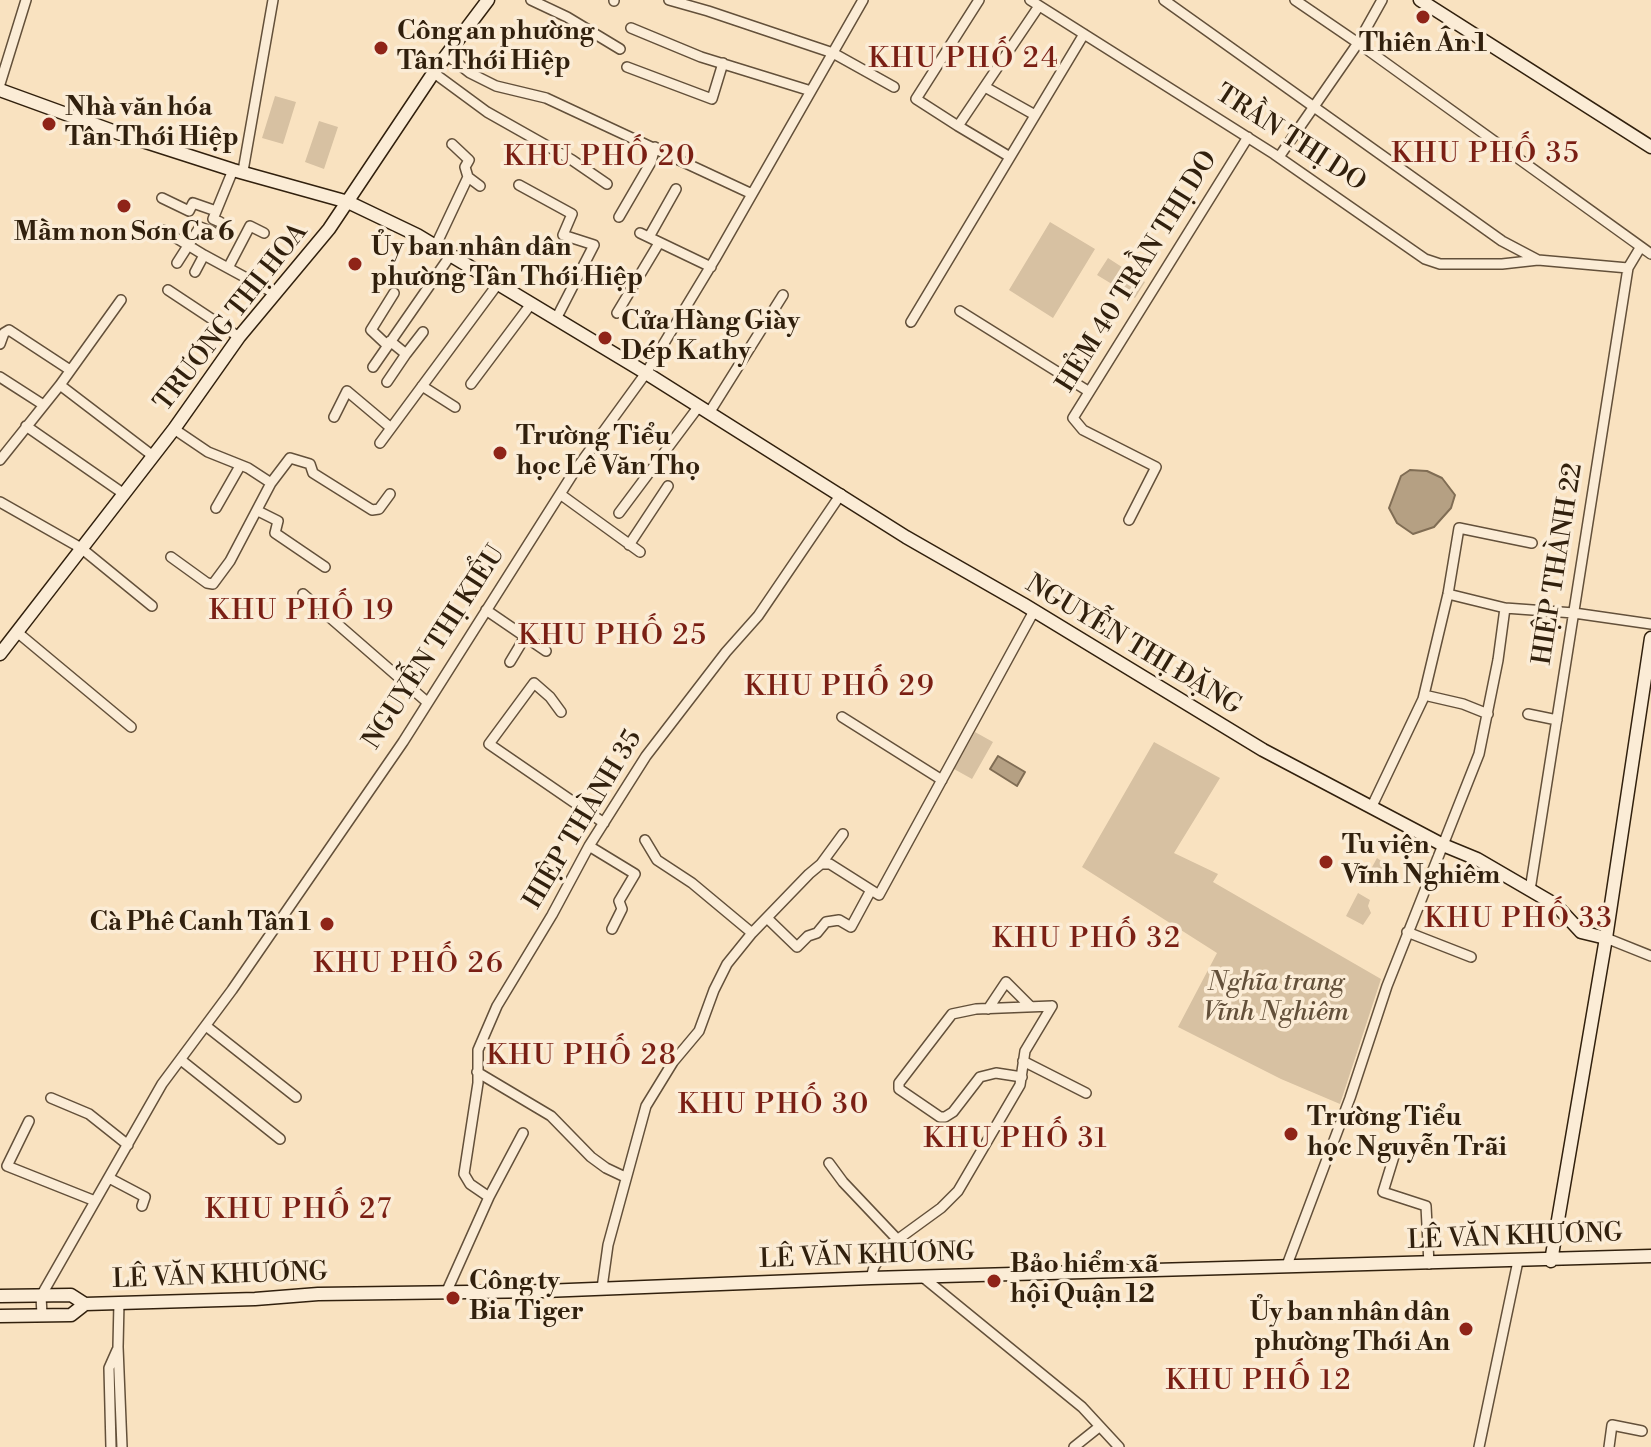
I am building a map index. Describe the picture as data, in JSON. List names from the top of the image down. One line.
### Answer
{"streets":{"street":["TRẦN THỊ DO","HẺM 40 TRẦN THỊ DO","TRƯƠNG THỊ HOA","HIỆP THÀNH 22","NGUYỄN THỊ ĐẶNG","NGUYỄN THỊ KIỂU","HIỆP THÀNH 35","LÊ VĂN KHƯƠNG"]},"crossings":[["TRẦN THỊ DO","HẺM 40 TRẦN THỊ DO"],["TRƯƠNG THỊ HOA","NGUYỄN THỊ ĐẶNG"],["HIỆP THÀNH 22","NGUYỄN THỊ ĐẶNG"],["NGUYỄN THỊ ĐẶNG","NGUYỄN THỊ KIỂU"],["NGUYỄN THỊ ĐẶNG","HIỆP THÀNH 35"],["NGUYỄN THỊ KIỂU","LÊ VĂN KHƯƠNG"]],"districts":["KHU PHỐ 24","KHU PHỐ 35","KHU PHỐ 20","KHU PHỐ 19","KHU PHỐ 25","KHU PHỐ 29","KHU PHỐ 33","KHU PHỐ 32","KHU PHỐ 26","KHU PHỐ 28","KHU PHỐ 30","KHU PHỐ 31","KHU PHỐ 27","KHU PHỐ 12"],"parks":["Nghĩa trang Vĩnh Nghiêm"],"places":["Thiên Ân 1","Công an phường Tân Thới Hiệp","Nhà văn hóa Tân Thới Hiệp","Mầm non Sơn Ca 6","Ủy ban nhân dân phường Tân Thới Hiệp","Cửa Hàng Giày Dép Kathy","Trường Tiểu học Lê Văn Thọ","Tu viện Vĩnh Nghiêm","Cà Phê Canh Tân 1","Trường Tiểu học Nguyễn Trãi","Bảo hiểm xã hội Quận 12","Công ty Bia Tiger","Ủy ban nhân dân phường Thới An"]}
